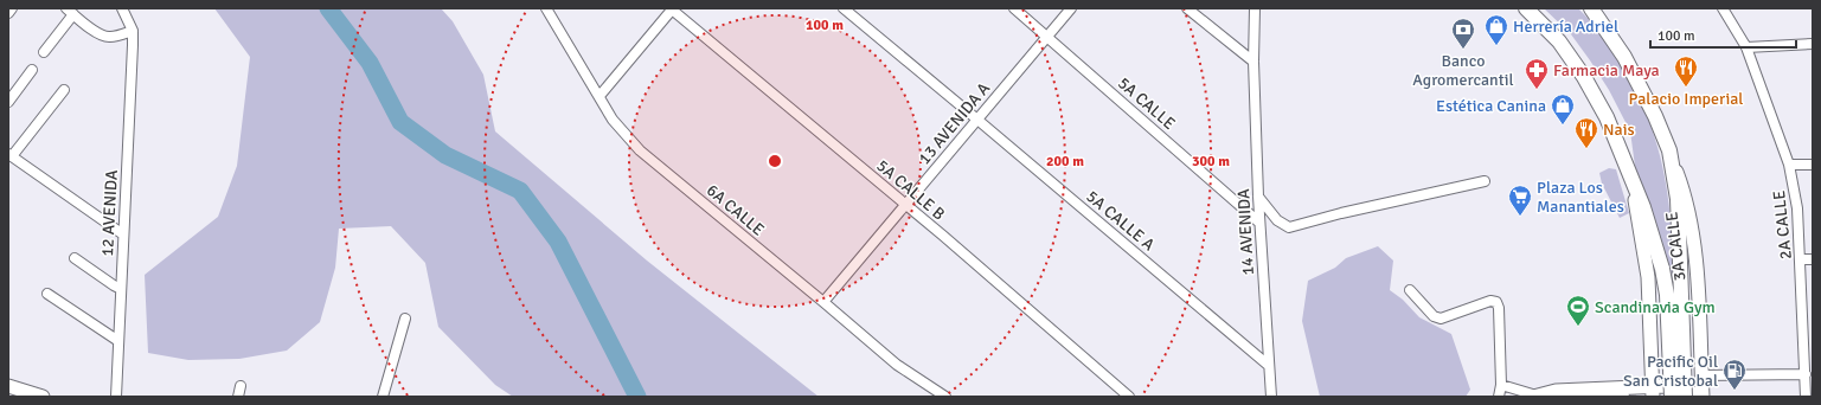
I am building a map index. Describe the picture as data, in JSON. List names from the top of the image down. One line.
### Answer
{"streets":{"street":["5A CALLE","13 AVENIDA A","5A CALLE B","6A CALLE","12 AVENIDA","5A CALLE A","2A CALLE","14 AVENIDA","3A CALLE"]},"crossings":[["5A CALLE","13 AVENIDA A"],["5A CALLE","14 AVENIDA"],["13 AVENIDA A","5A CALLE B"],["13 AVENIDA A","6A CALLE"],["13 AVENIDA A","5A CALLE A"],["5A CALLE A","14 AVENIDA"]],"places":{"shop":["Herrería Adriel","Estética Canina"],"bank":["Banco Agromercantil"],"restaurant":["Palacio Imperial","Nais"],"pharmacy":["Farmacia Maya"],"supermarket":["Plaza Los Manantiales"],"sports":["Scandinavia Gym"],"fuel station":["Pacific Oil San Cristobal"]},"scale_bar":"100 m","rings":["100 m","200 m","300 m"]}
